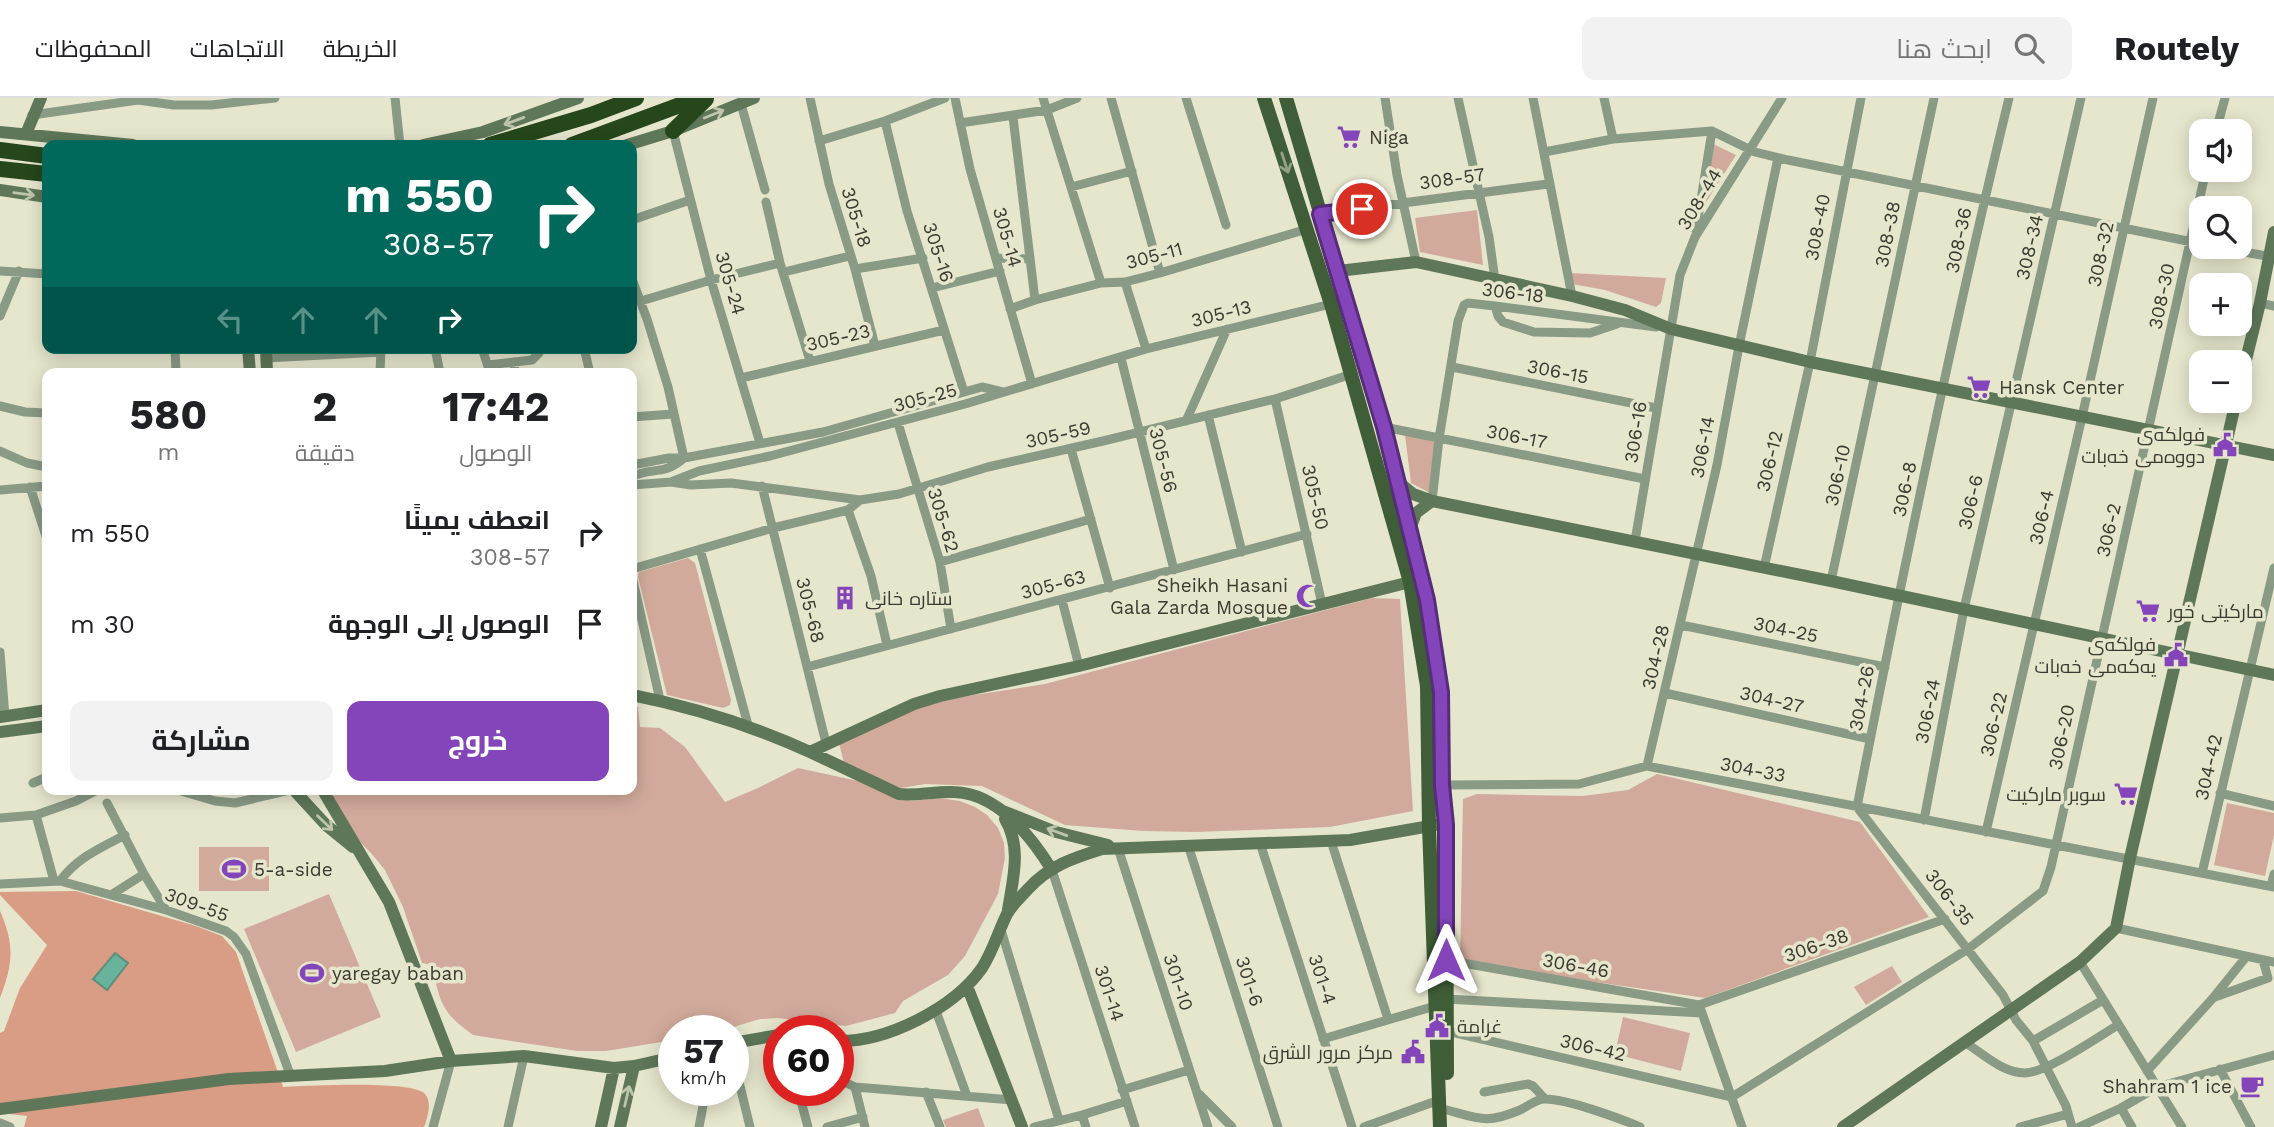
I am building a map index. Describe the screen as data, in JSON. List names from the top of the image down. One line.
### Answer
{"streets":{"street":["308-57","308-44","305-18","308-40","308-38","305-14","308-36","308-34","305-16","308-32","305-11","305-24","306-18","308-30","305-13","305-23","306-15","305-25","306-16","305-59","306-17","306-14","305-56","306-12","306-10","306-8","305-50","306-6","306-4","305-62","306-2","305-63","305-68","304-25","304-28","304-26","304-27","306-24","306-22","306-20","304-42","304-33","306-35","309-55","306-38","306-46","301-4","301-6","301-10","301-14","306-42"]},"crossings":[["308-44","306-18"],["308-44","306-16"],["305-18","305-23"],["308-40","306-12"],["308-38","306-10"],["305-14","305-11"],["305-14","305-25"],["308-36","306-8"],["308-34","306-6"],["305-16","305-23"],["308-32","306-4"],["305-24","305-23"],["306-18","306-15"],["306-18","306-16"],["306-18","306-17"],["308-30","306-2"],["305-13","305-25"],["305-13","305-56"],["306-15","306-16"],["305-25","305-56"],["305-25","305-62"],["306-16","306-17"],["305-59","305-56"],["305-59","305-50"],["305-59","305-62"],["305-59","305-68"],["306-14","304-28"],["305-56","305-63"],["306-8","304-26"],["305-50","305-63"],["306-6","306-24"],["306-4","306-22"],["305-62","305-63"],["306-2","306-20"],["305-63","305-68"],["304-25","304-28"],["304-25","304-26"],["304-28","304-27"],["304-28","304-33"],["304-26","304-27"],["304-26","304-33"],["304-26","306-35"],["306-24","304-33"],["306-22","304-33"],["306-20","304-33"],["306-20","306-35"],["306-20","306-42"],["304-42","304-33"],["304-33","306-35"],["306-35","306-38"],["306-38","306-46"]],"places":{"supermarket":["Niga","Hansk Center","مارکیتی خور","سوبر مارکیت"],"public building":["فولکه‌ی دووه‌می خه‌بات","فولکه‌ی یه‌که‌می خه‌بات","غرامة","مرکز مرور الشرق"],"mosque":["Sheikh Hasani Gala Zarda Mosque"],"building":["ستاره خانی"],"sports":["5-a-side","yaregay baban"],"cafe":["Shahram 1 ice"]},"page":{"header":"Routely","search":"ابحث هنا","nav":["الخريطة","الاتجاهات","المحفوظات"],"map_buttons":["+","−"],"turn":["550 m","308-57"],"eta":["17:42","الوصول","2","دقيقة","580","m"],"list":[{"name":"انعطف يمينًا","note":"308-57","value":"550 m"},{"name":"الوصول إلى الوجهة","value":"30 m"}],"buttons":["خروج","مشاركة"],"speed":"57 km/h","limit":"60"}}
